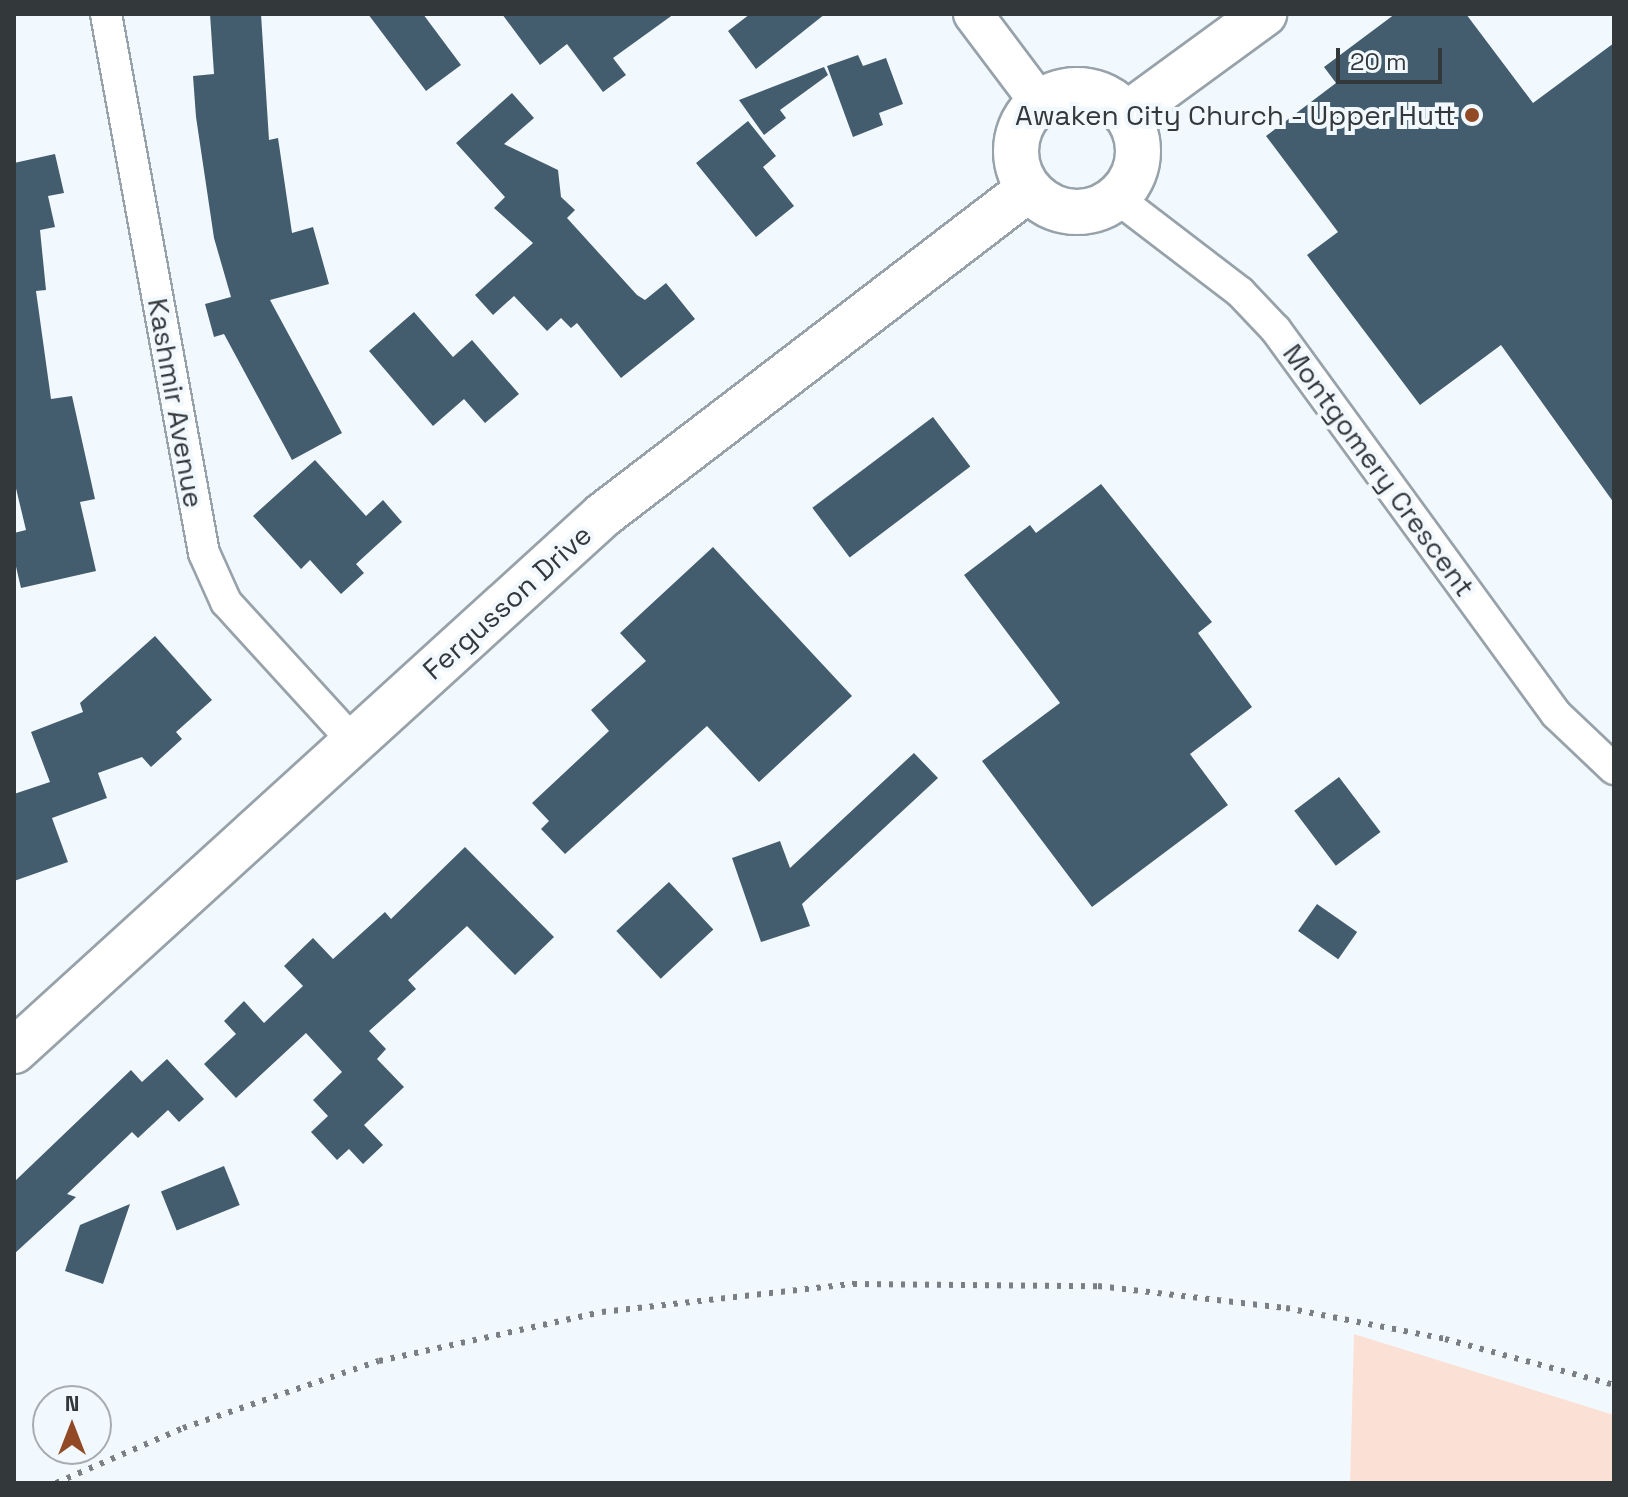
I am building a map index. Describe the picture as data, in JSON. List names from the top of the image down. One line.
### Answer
{"streets":{"main road":["Fergusson Drive"],"street":["Kashmir Avenue","Montgomery Crescent"]},"crossings":[["Kashmir Avenue","Fergusson Drive"],["Montgomery Crescent","Fergusson Drive"]],"places":["Awaken City Church - Upper Hutt"],"scale_bar":"20 m","north":"top"}
